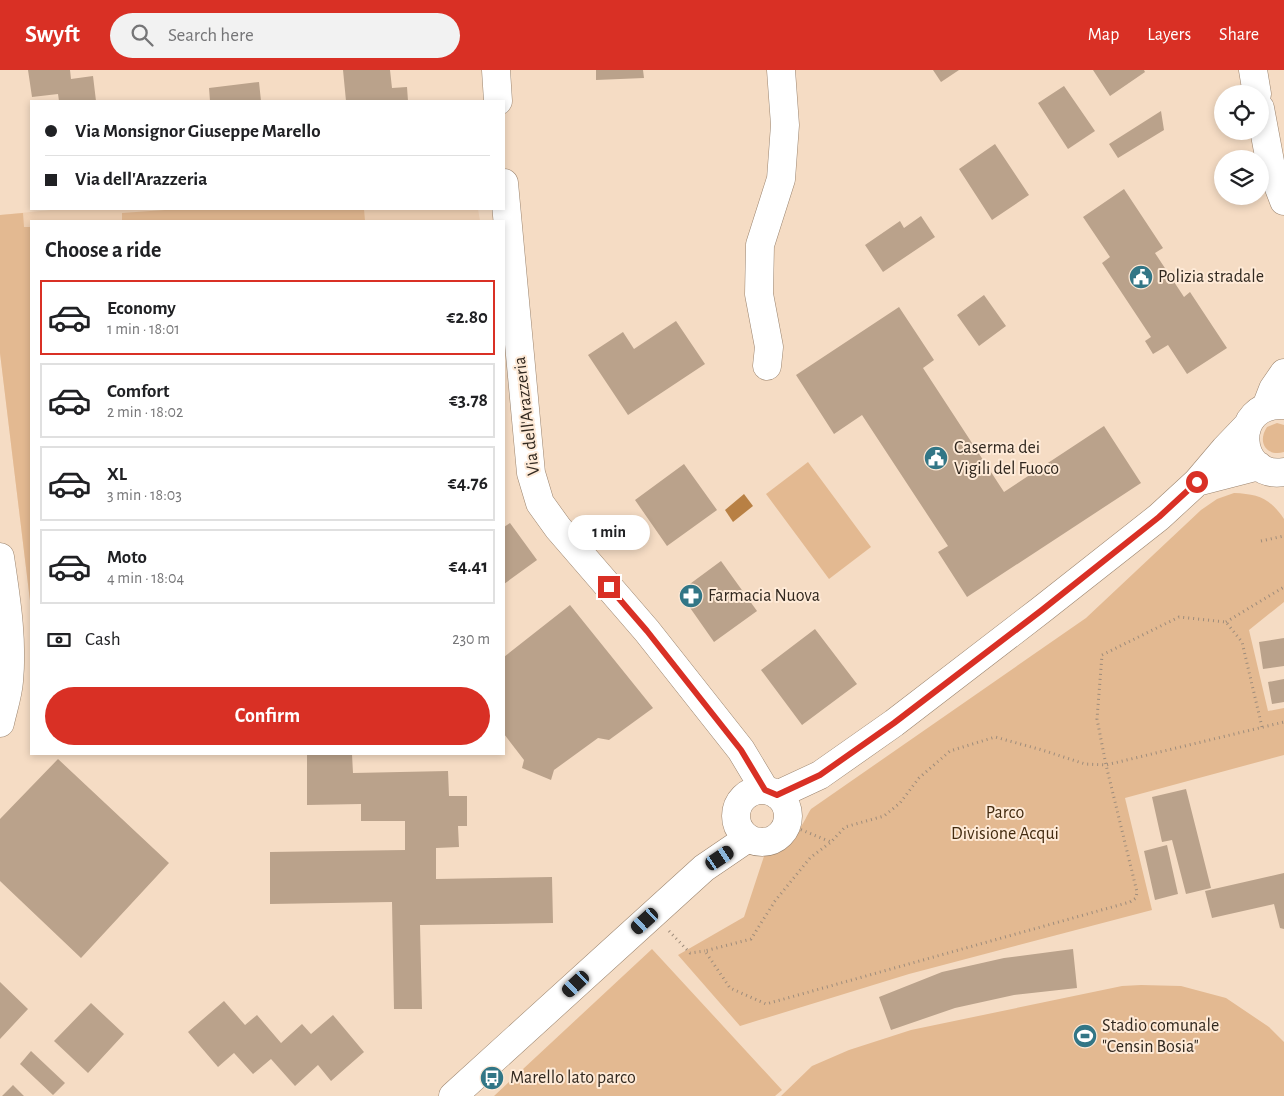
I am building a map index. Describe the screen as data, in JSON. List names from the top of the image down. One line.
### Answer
{"streets":{"street":["Via dell'Arazzeria"]},"parks":["Parco Divisione Acqui"],"places":{"public building":["Polizia stradale","Caserma dei Vigili del Fuoco"],"pharmacy":["Farmacia Nuova"],"sports":["Stadio comunale \"Censin Bosia\""],"bus stop":["Marello lato parco"]},"page":{"header":"Swyft","search":"Search here","nav":["Map","Layers","Share"],"banner":["Via Monsignor Giuseppe Marello","Via dell'Arazzeria"],"heading":"Choose a ride","list":[{"name":"Economy","note":"1 min · 18:01","value":"€2.80"},{"name":"Comfort","note":"2 min · 18:02","value":"€3.78"},{"name":"XL","note":"3 min · 18:03","value":"€4.76"},{"name":"Moto","note":"4 min · 18:04","value":"€4.41"}],"bubble":"1 min","pay":["Cash","230 m"],"buttons":"Confirm"}}
